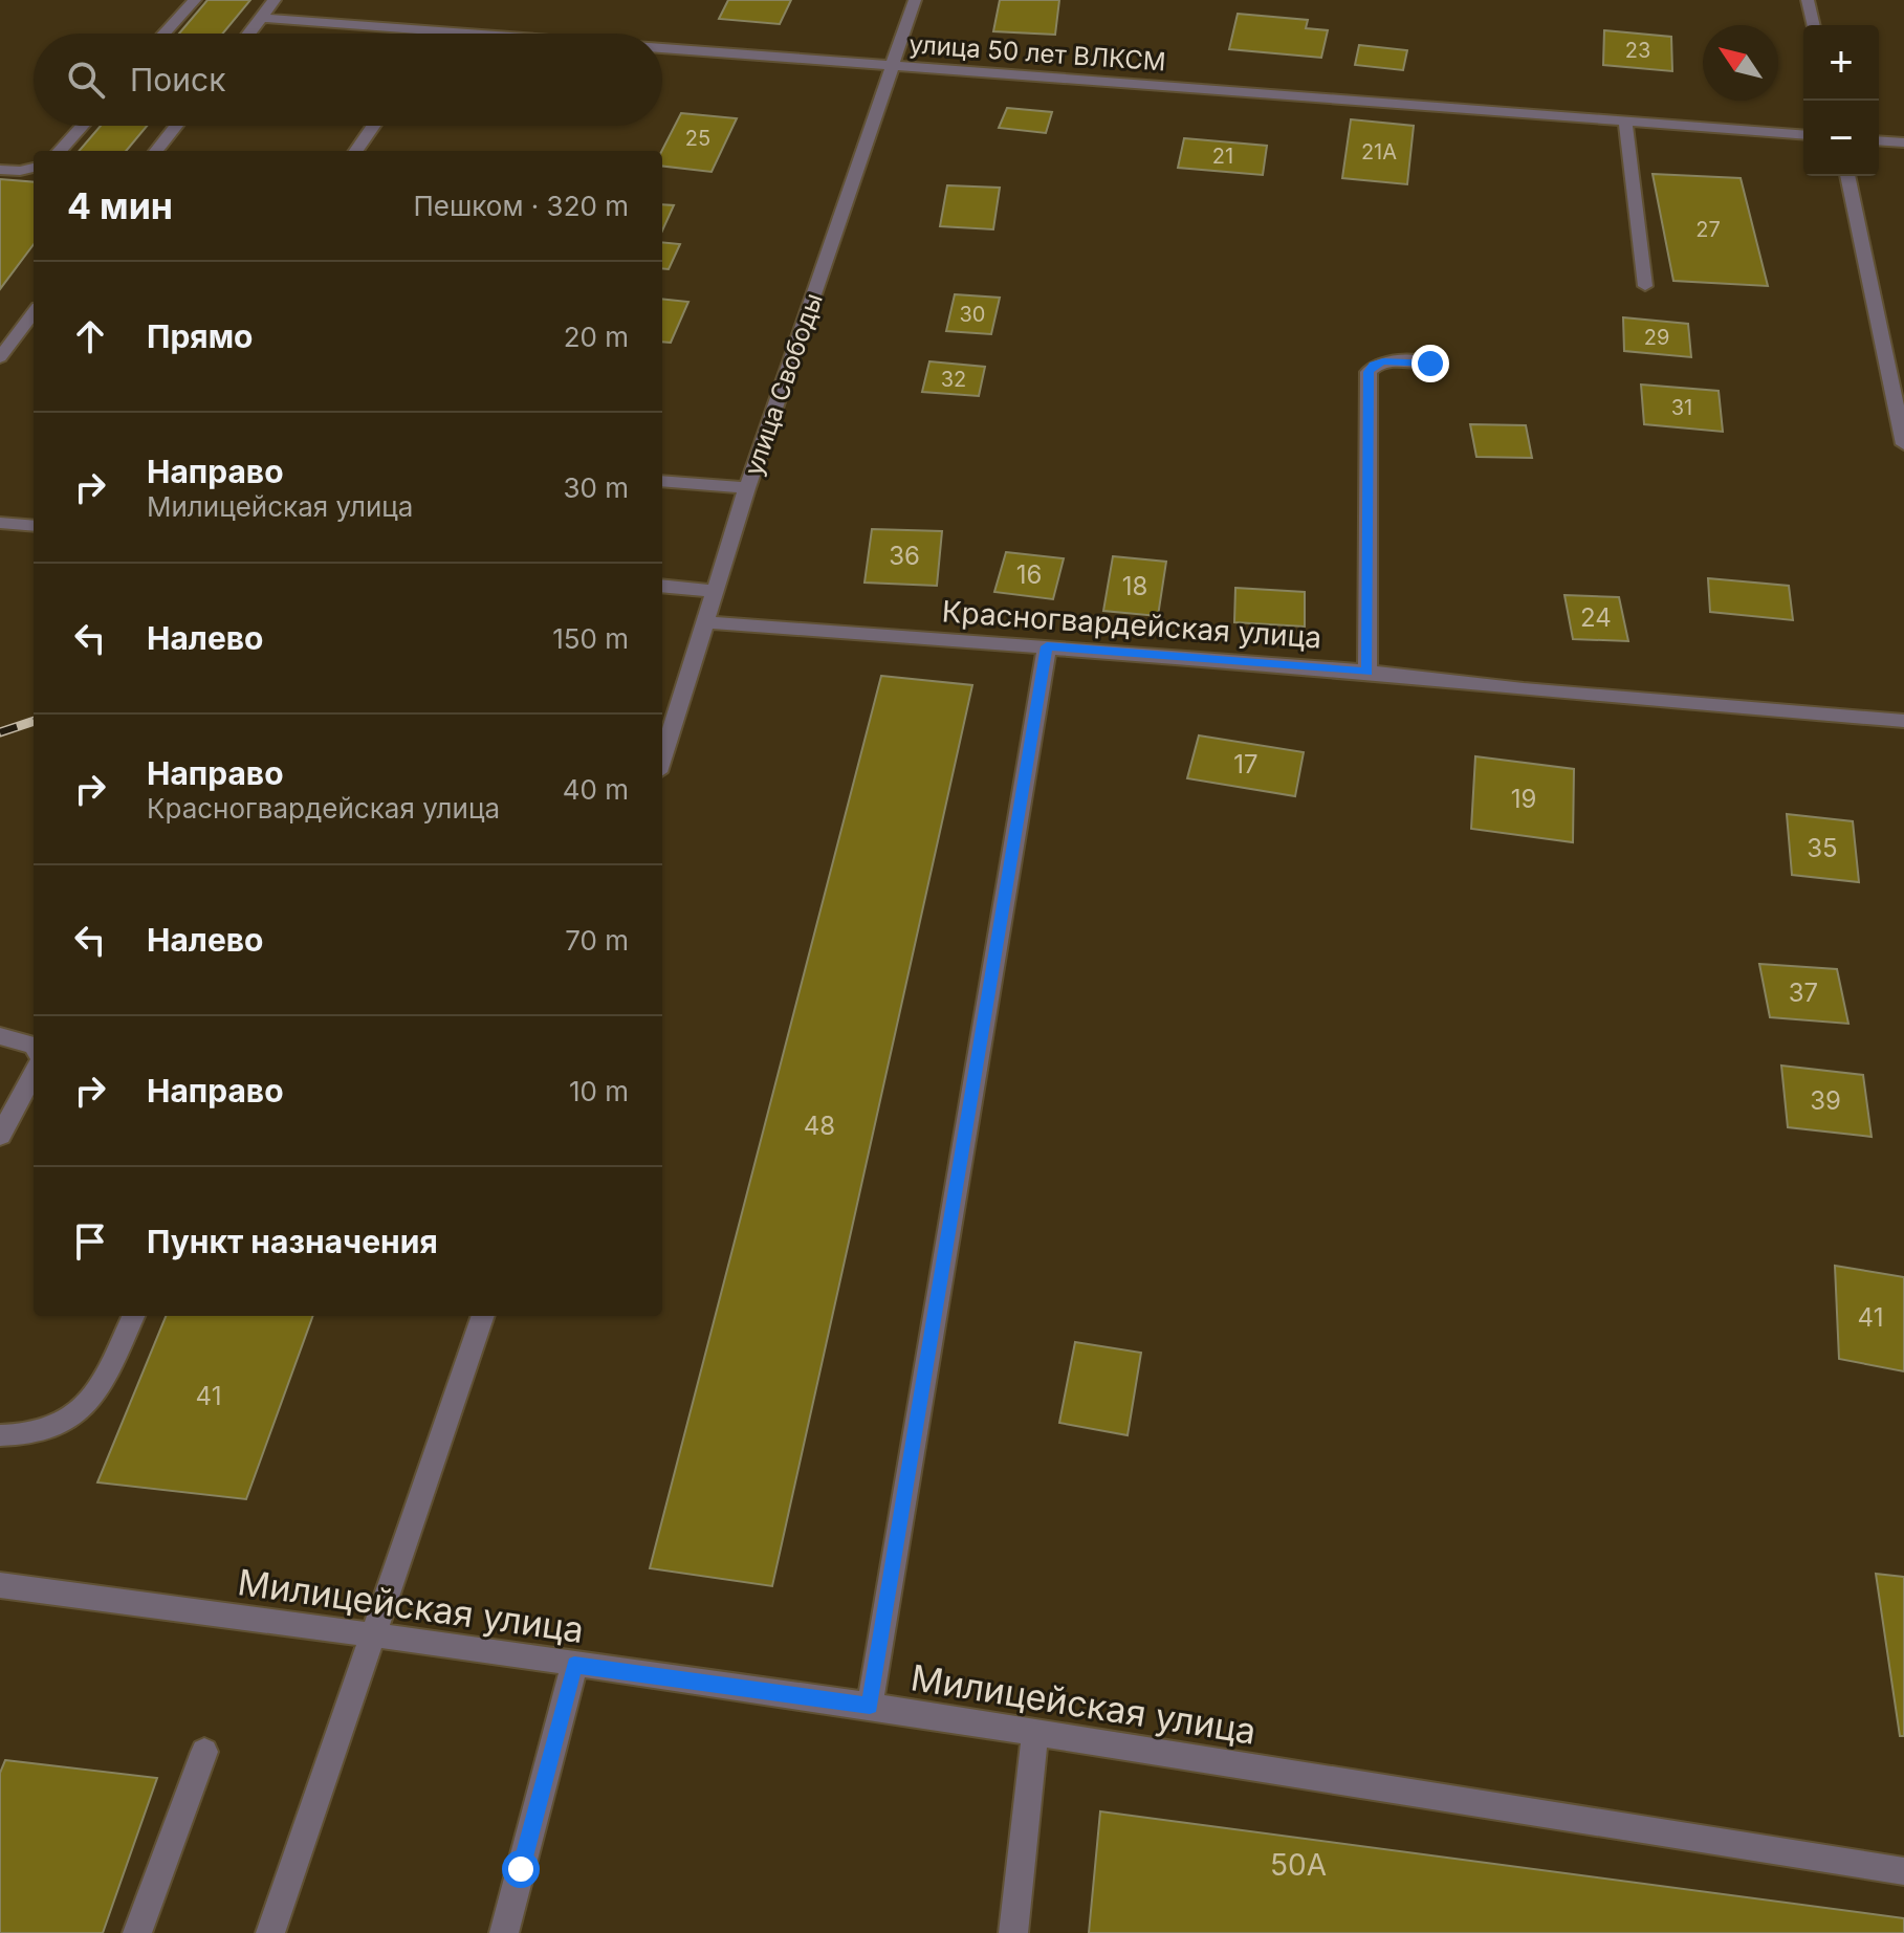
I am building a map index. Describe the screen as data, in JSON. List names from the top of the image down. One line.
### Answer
{"streets":{"street":["улица 50 лет ВЛКСМ","улица Свободы","Красногвардейская улица","Милицейская улица"]},"crossings":[["улица 50 лет ВЛКСМ","улица Свободы"],["улица Свободы","Красногвардейская улица"]],"house_numbers":["23","25","21А","21","27","30","29","32","31","36","16","18","24","17","19","35","37","39","48","41","41","50А"],"north":"top left","page":{"map_buttons":["+","−"],"search":"Поиск","heading":["4 мин","Пешком · 320 m"],"list":[["Прямо","20 m"],["Направо","Милицейская улица","30 m"],["Налево","150 m"],["Направо","Красногвардейская улица","40 m"],["Налево","70 m"],["Направо","10 m"],"Пункт назначения"]}}
